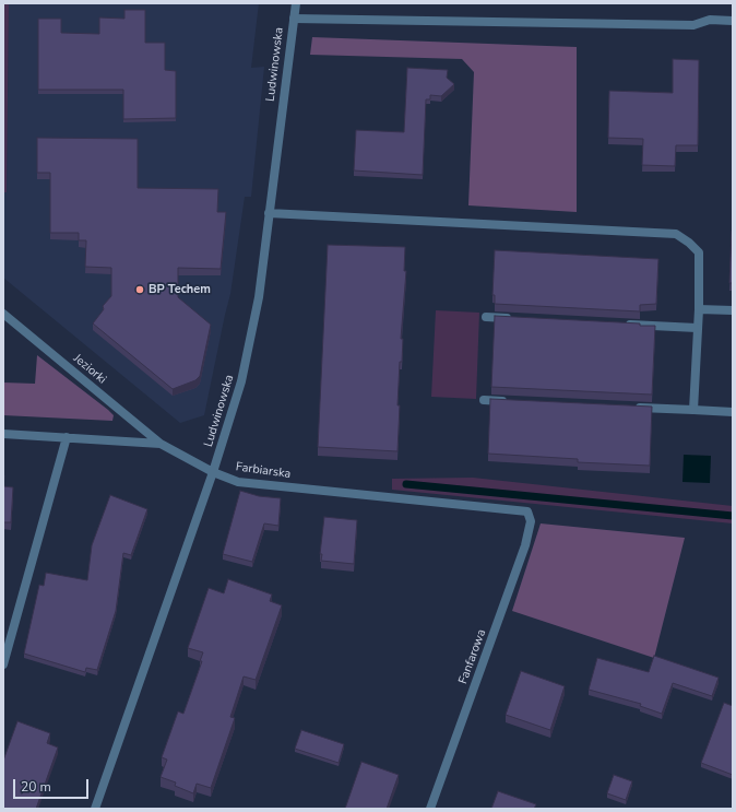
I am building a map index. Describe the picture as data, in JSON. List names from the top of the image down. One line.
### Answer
{"streets":{"street":["Ludwinowska","Jeziorki","Farbiarska","Fanfarowa"]},"crossings":[["Ludwinowska","Farbiarska"],["Jeziorki","Farbiarska"],["Farbiarska","Fanfarowa"]],"places":["BP Techem"],"scale_bar":"20 m"}
